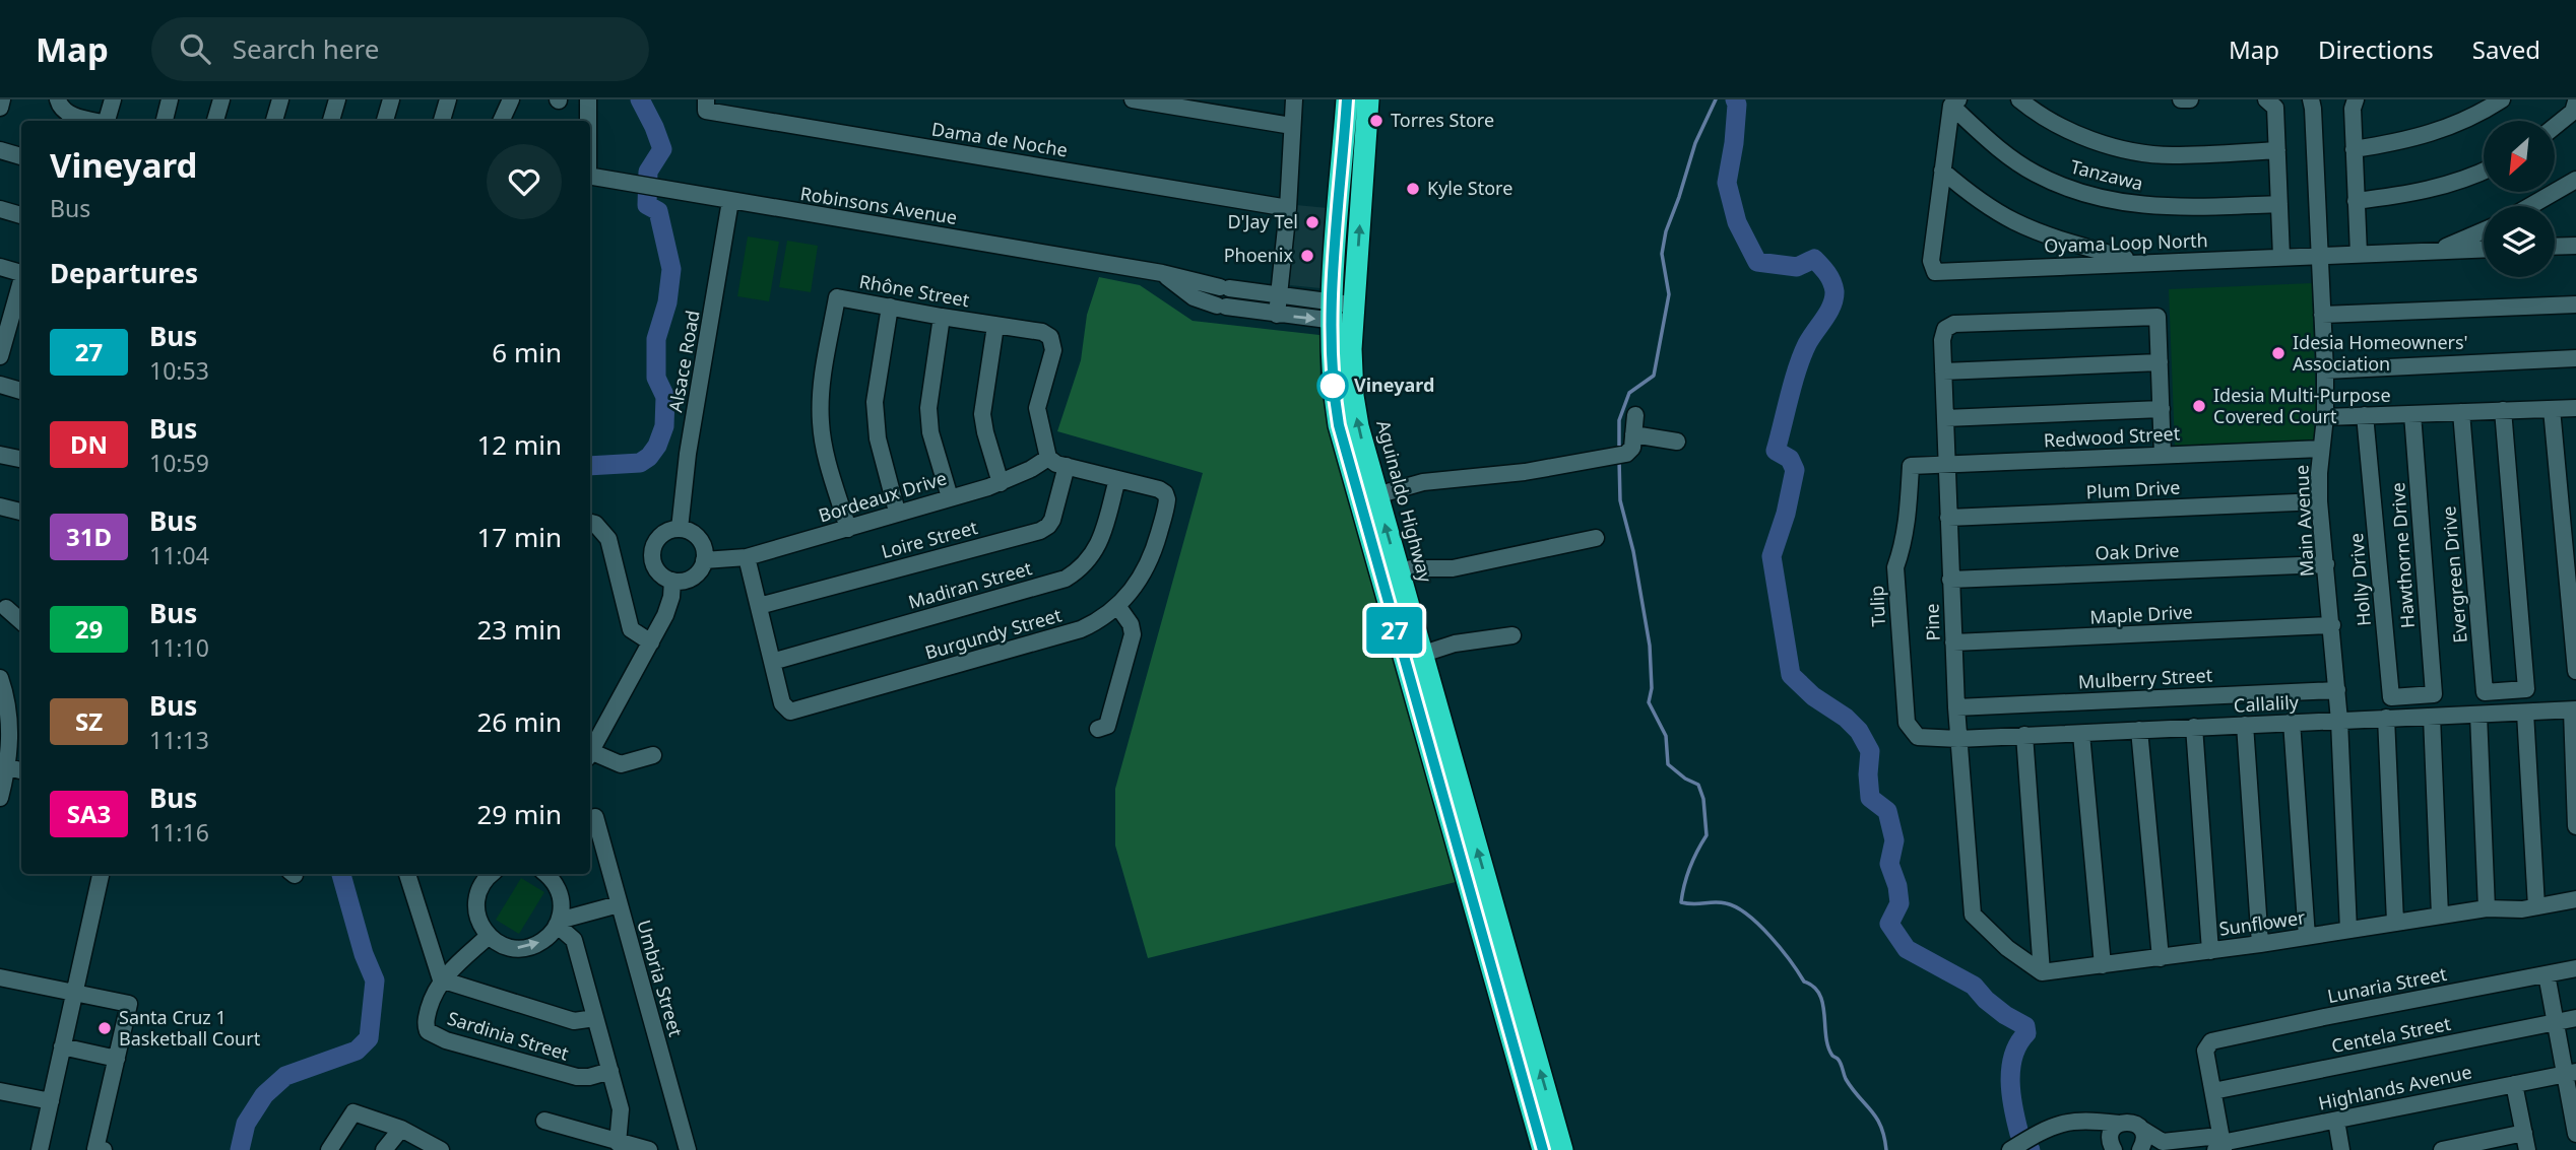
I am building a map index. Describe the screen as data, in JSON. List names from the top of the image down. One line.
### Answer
{"streets":{"highway":["Aguinaldo Highway"],"street":["Dama de Noche","Tanzawa","Robinsons Avenue","Oyama Loop North","Rhône Street","Alsace Road","Redwood Street","Plum Drive","Bordeaux Drive","Main Avenue","Loire Street","Oak Drive","Hawthorne Drive","Evergreen Drive","Holly Drive","Madiran Street","Tulip","Maple Drive","Pine","Burgundy Street","Mulberry Street","Callalily","Sunflower","Umbria Street","Lunaria Street","Centela Street","Sardinia Street","Highlands Avenue"]},"crossings":[["Robinsons Avenue","Alsace Road"],["Robinsons Avenue","Aguinaldo Highway"],["Oyama Loop North","Main Avenue"],["Rhône Street","Bordeaux Drive"],["Rhône Street","Burgundy Street"],["Alsace Road","Bordeaux Drive"],["Redwood Street","Main Avenue"],["Redwood Street","Tulip"],["Redwood Street","Pine"],["Plum Drive","Main Avenue"],["Plum Drive","Pine"],["Bordeaux Drive","Burgundy Street"],["Main Avenue","Oak Drive"],["Main Avenue","Maple Drive"],["Main Avenue","Mulberry Street"],["Main Avenue","Callalily"],["Main Avenue","Sunflower"],["Loire Street","Burgundy Street"],["Oak Drive","Pine"],["Hawthorne Drive","Holly Drive"],["Madiran Street","Burgundy Street"],["Tulip","Pine"],["Tulip","Callalily"],["Maple Drive","Pine"],["Pine","Mulberry Street"],["Pine","Callalily"],["Pine","Sunflower"],["Lunaria Street","Centela Street"]],"places":["Torres Store","Kyle Store","D'Jay Tel","Phoenix","Idesia Homeowners' Association","Vineyard","Idesia Multi-Purpose Covered Court","Santa Cruz 1 Basketball Court"],"lines":["bus line 27"],"north":"bottom left","page":{"header":"Map","search":"Search here","nav":["Map","Directions","Saved"],"on_map":"27","heading":[["Vineyard","Bus"],"Departures"],"list":[{"mark":"27","name":"Bus","note":"10:53","value":"6 min"},{"mark":"DN","name":"Bus","note":"10:59","value":"12 min"},{"mark":"31D","name":"Bus","note":"11:04","value":"17 min"},{"mark":"29","name":"Bus","note":"11:10","value":"23 min"},{"mark":"SZ","name":"Bus","note":"11:13","value":"26 min"},{"mark":"SA3","name":"Bus","note":"11:16","value":"29 min"}]}}
